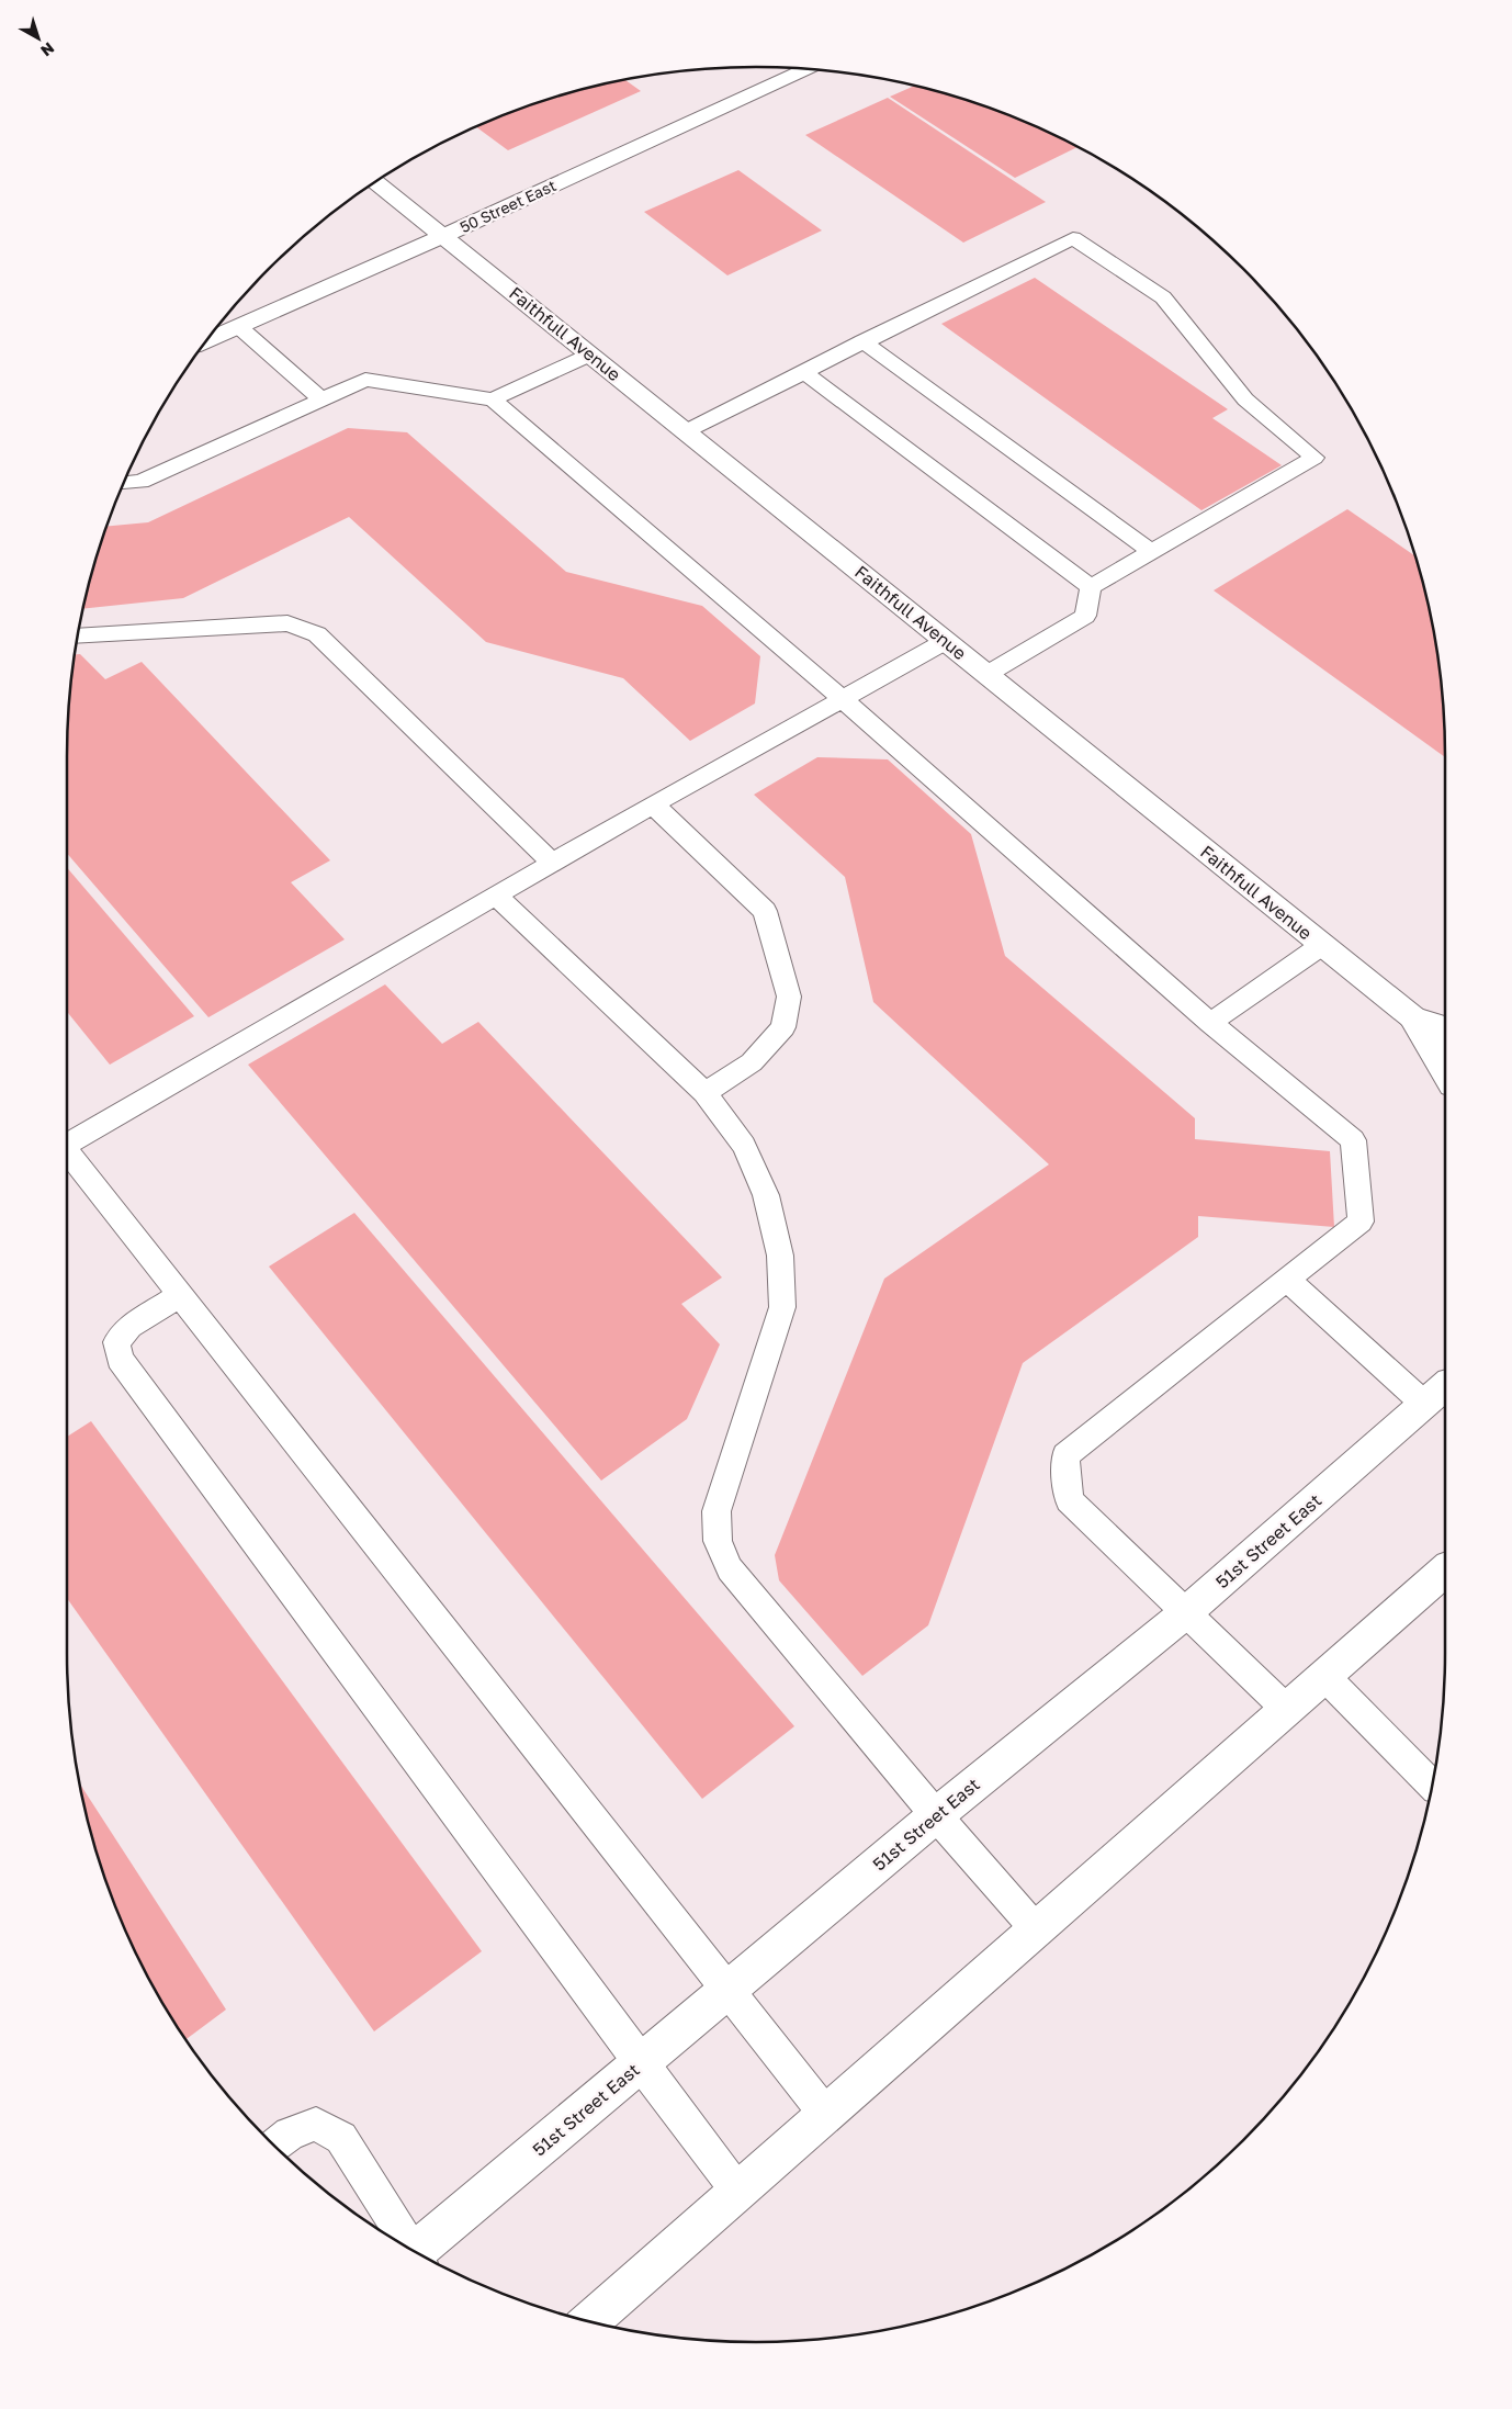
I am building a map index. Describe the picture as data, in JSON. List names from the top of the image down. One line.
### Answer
{"streets":{"street":["50 Street East","Faithfull Avenue","51st Street East"]},"crossings":[["50 Street East","Faithfull Avenue"]],"north":"bottom right"}
